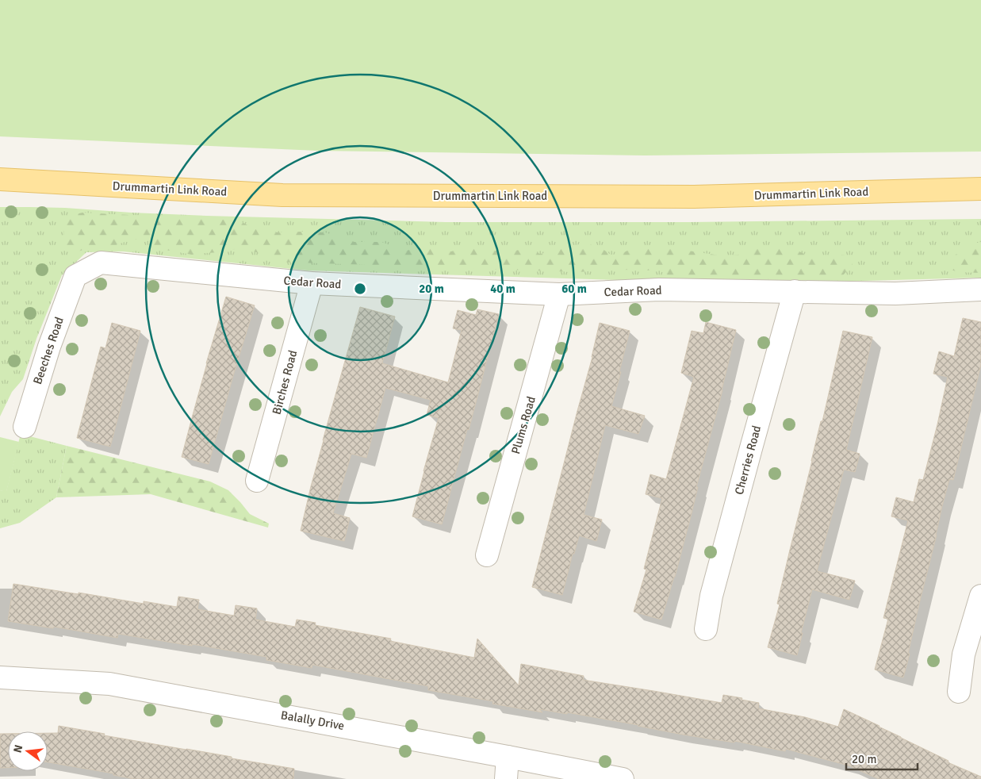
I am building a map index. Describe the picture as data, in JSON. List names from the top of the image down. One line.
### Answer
{"streets":{"main road":["Drummartin Link Road"],"street":["Cedar Road","Beeches Road","Birches Road","Plums Road","Cherries Road","Balally Drive"]},"crossings":[["Cedar Road","Beeches Road"],["Cedar Road","Birches Road"],["Cedar Road","Plums Road"],["Cedar Road","Cherries Road"]],"scale_bar":"20 m","north":"left","rings":["20 m","40 m","60 m"]}
